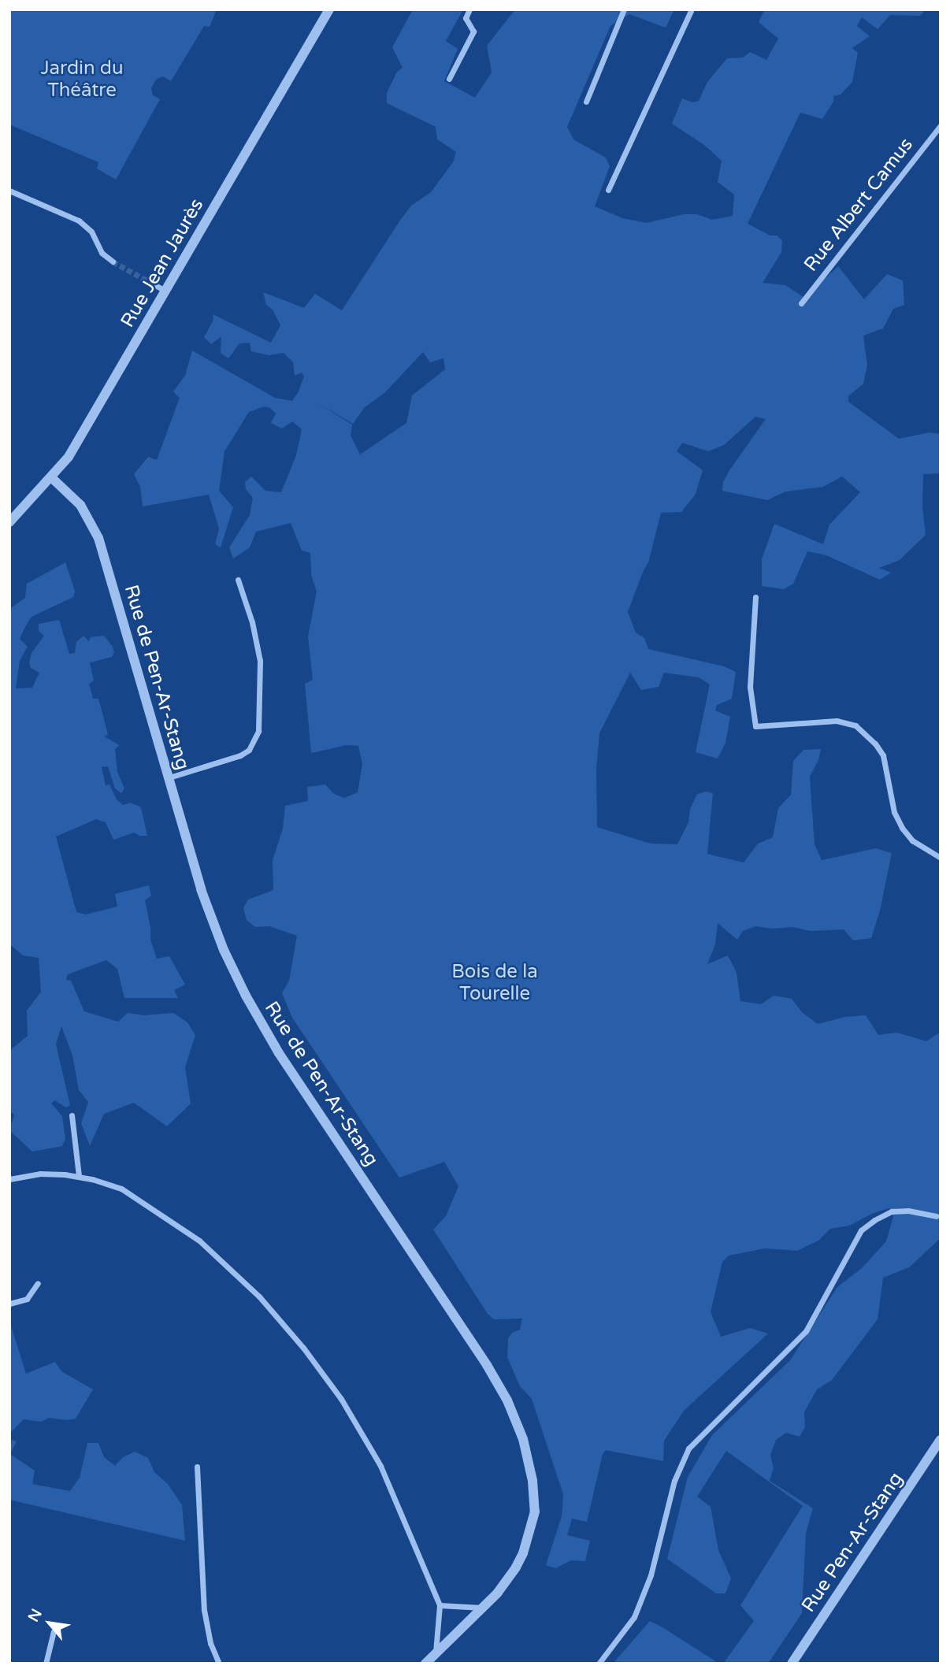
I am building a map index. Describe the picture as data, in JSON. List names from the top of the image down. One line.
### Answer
{"streets":{"street":["Rue Albert Camus","Rue Jean Jaurès","Rue de Pen-Ar-Stang","Rue Pen-Ar-Stang"]},"crossings":[["Rue Jean Jaurès","Rue de Pen-Ar-Stang"]],"parks":["Jardin du Théâtre","Bois de la Tourelle"],"north":"top left"}
